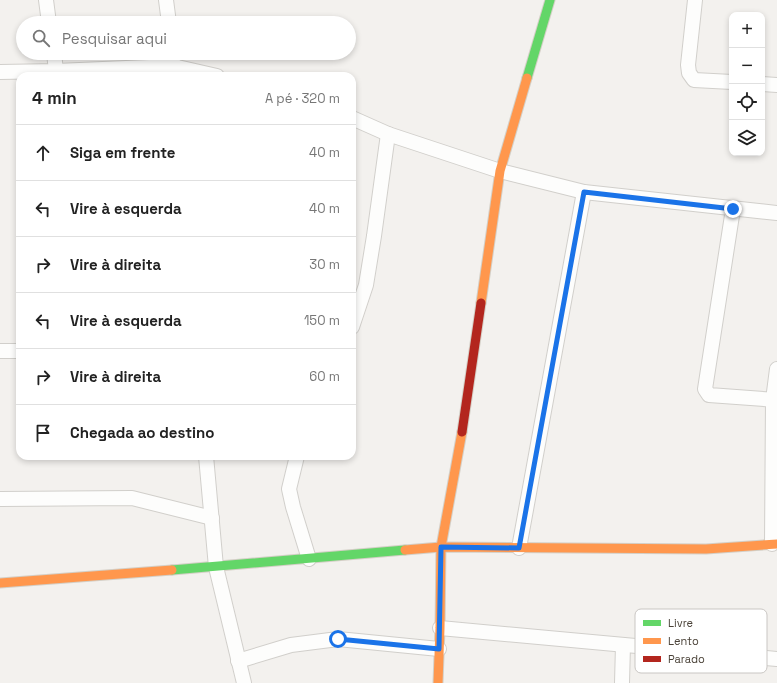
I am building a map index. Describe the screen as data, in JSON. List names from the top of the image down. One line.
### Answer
{"legend":["Livre","Lento","Parado"],"page":{"map_buttons":["+","−"],"search":"Pesquisar aqui","heading":["4 min","A pé · 320 m"],"list":[["Siga em frente","40 m"],["Vire à esquerda","40 m"],["Vire à direita","30 m"],["Vire à esquerda","150 m"],["Vire à direita","60 m"],"Chegada ao destino"]}}
